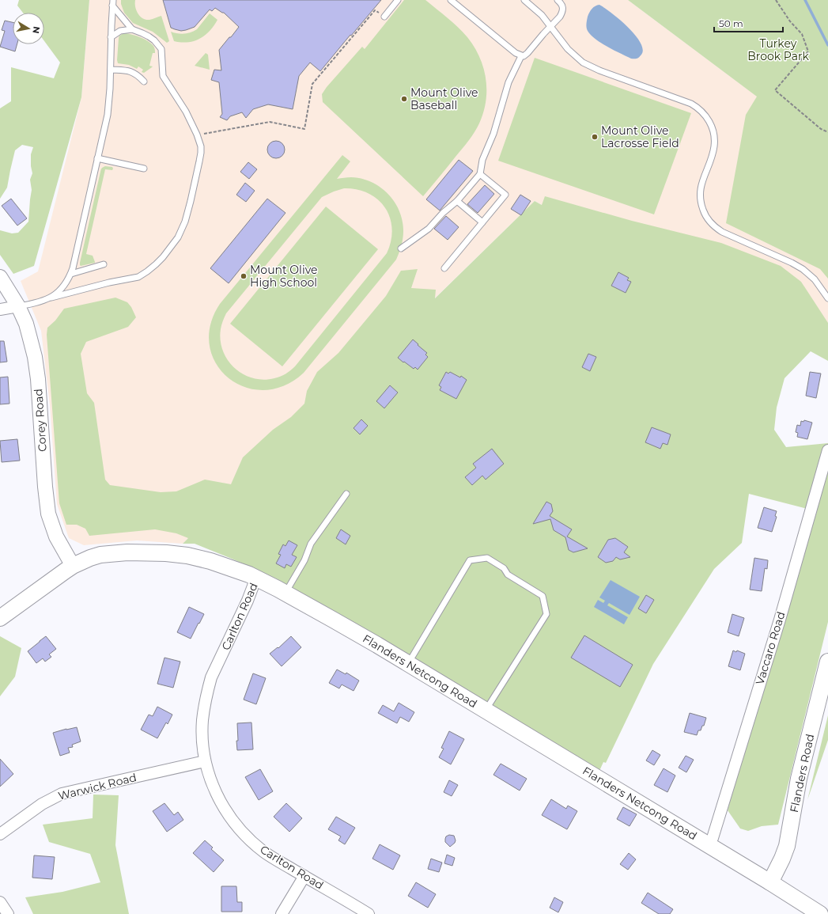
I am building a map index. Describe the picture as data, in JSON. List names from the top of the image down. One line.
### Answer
{"streets":{"main road":["Flanders Netcong Road","Flanders Road"],"street":["Corey Road","Carlton Road","Vaccaro Road","Warwick Road"]},"crossings":[["Corey Road","Flanders Netcong Road"],["Carlton Road","Flanders Netcong Road"],["Carlton Road","Warwick Road"],["Vaccaro Road","Flanders Netcong Road"],["Flanders Netcong Road","Flanders Road"]],"parks":["Turkey Brook Park"],"places":["Mount Olive Baseball","Mount Olive Lacrosse Field","Mount Olive High School"],"scale_bar":"50 m","north":"right"}
